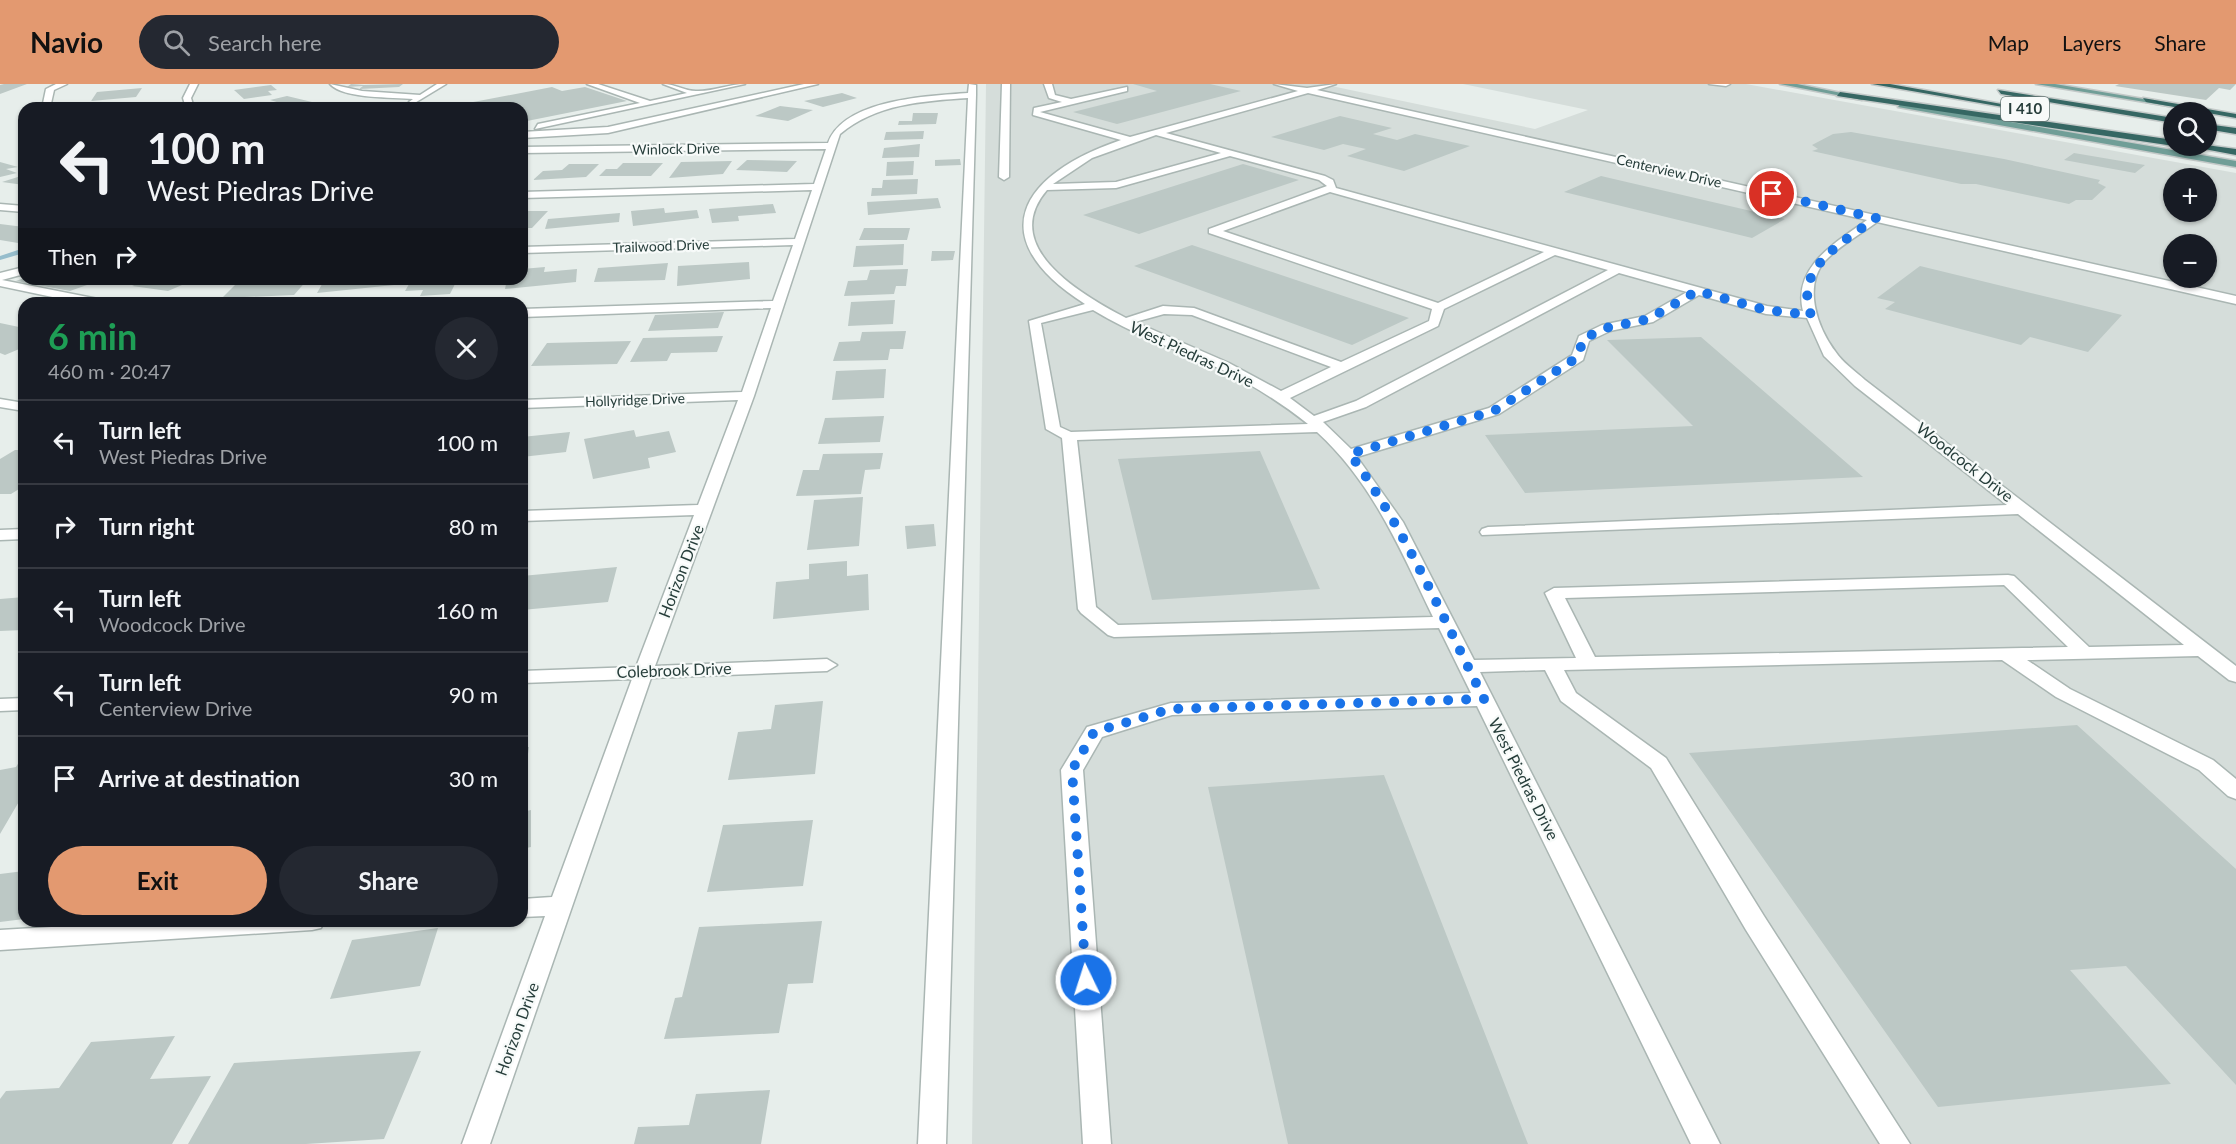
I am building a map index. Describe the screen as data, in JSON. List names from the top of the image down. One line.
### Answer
{"streets":{"highway":["I 410"],"street":["Winlock Drive","Centerview Drive","Trailwood Drive","West Piedras Drive","Hollyridge Drive","Woodcock Drive","Horizon Drive","Colebrook Drive"]},"crossings":[["Winlock Drive","Horizon Drive"],["Centerview Drive","West Piedras Drive"],["Centerview Drive","Woodcock Drive"],["Trailwood Drive","Horizon Drive"],["Hollyridge Drive","Horizon Drive"],["Horizon Drive","Colebrook Drive"]],"page":{"header":"Navio","search":"Search here","nav":["Map","Layers","Share"],"map_buttons":["+","−"],"turn":["100 m","West Piedras Drive"],"then":"Then","heading":["6 min","460 m · 20:47"],"list":[{"name":"Turn left","note":"West Piedras Drive","value":"100 m"},{"name":"Turn right","value":"80 m"},{"name":"Turn left","note":"Woodcock Drive","value":"160 m"},{"name":"Turn left","note":"Centerview Drive","value":"90 m"},{"name":"Arrive at destination","value":"30 m"}],"buttons":["Exit","Share"]}}
